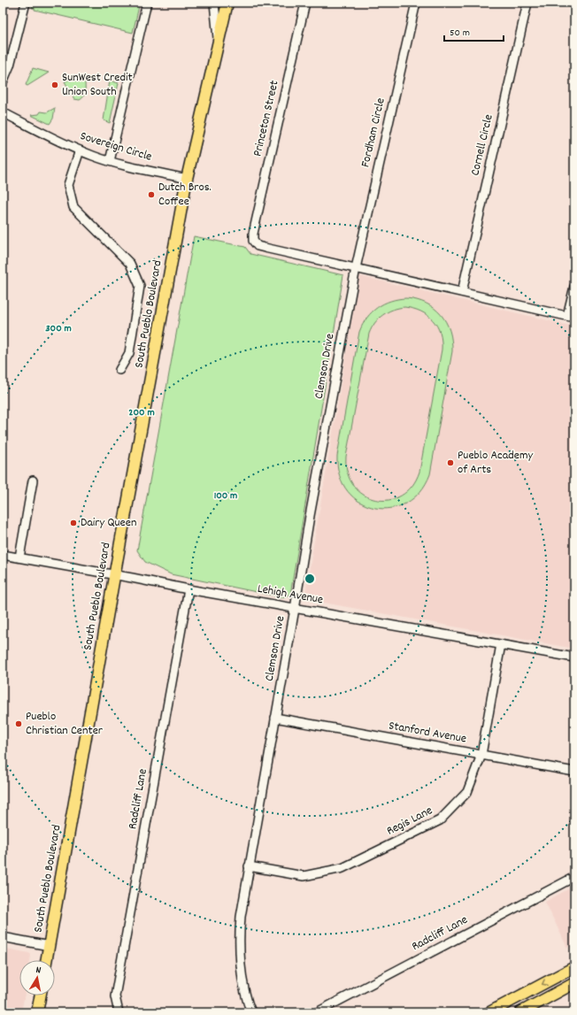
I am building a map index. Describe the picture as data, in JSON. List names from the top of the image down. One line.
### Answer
{"streets":{"main road":["South Pueblo Boulevard"],"street":["Princeton Street","Fordham Circle","Cornell Circle","Sovereign Circle","Clemson Drive","Lehigh Avenue","Stanford Avenue","Radcliff Lane","Regis Lane"]},"crossings":[["Princeton Street","Fordham Circle"],["Princeton Street","Clemson Drive"],["Fordham Circle","Clemson Drive"],["Sovereign Circle","South Pueblo Boulevard"],["South Pueblo Boulevard","Lehigh Avenue"],["Clemson Drive","Lehigh Avenue"],["Clemson Drive","Stanford Avenue"],["Clemson Drive","Regis Lane"],["Lehigh Avenue","Radcliff Lane"],["Lehigh Avenue","Regis Lane"],["Stanford Avenue","Regis Lane"]],"places":["SunWest Credit Union South","Dutch Bros. Coffee","Pueblo Academy of Arts","Dairy Queen","Pueblo Christian Center"],"scale_bar":"50 m","north":"top","rings":["300 m","200 m","100 m"]}
